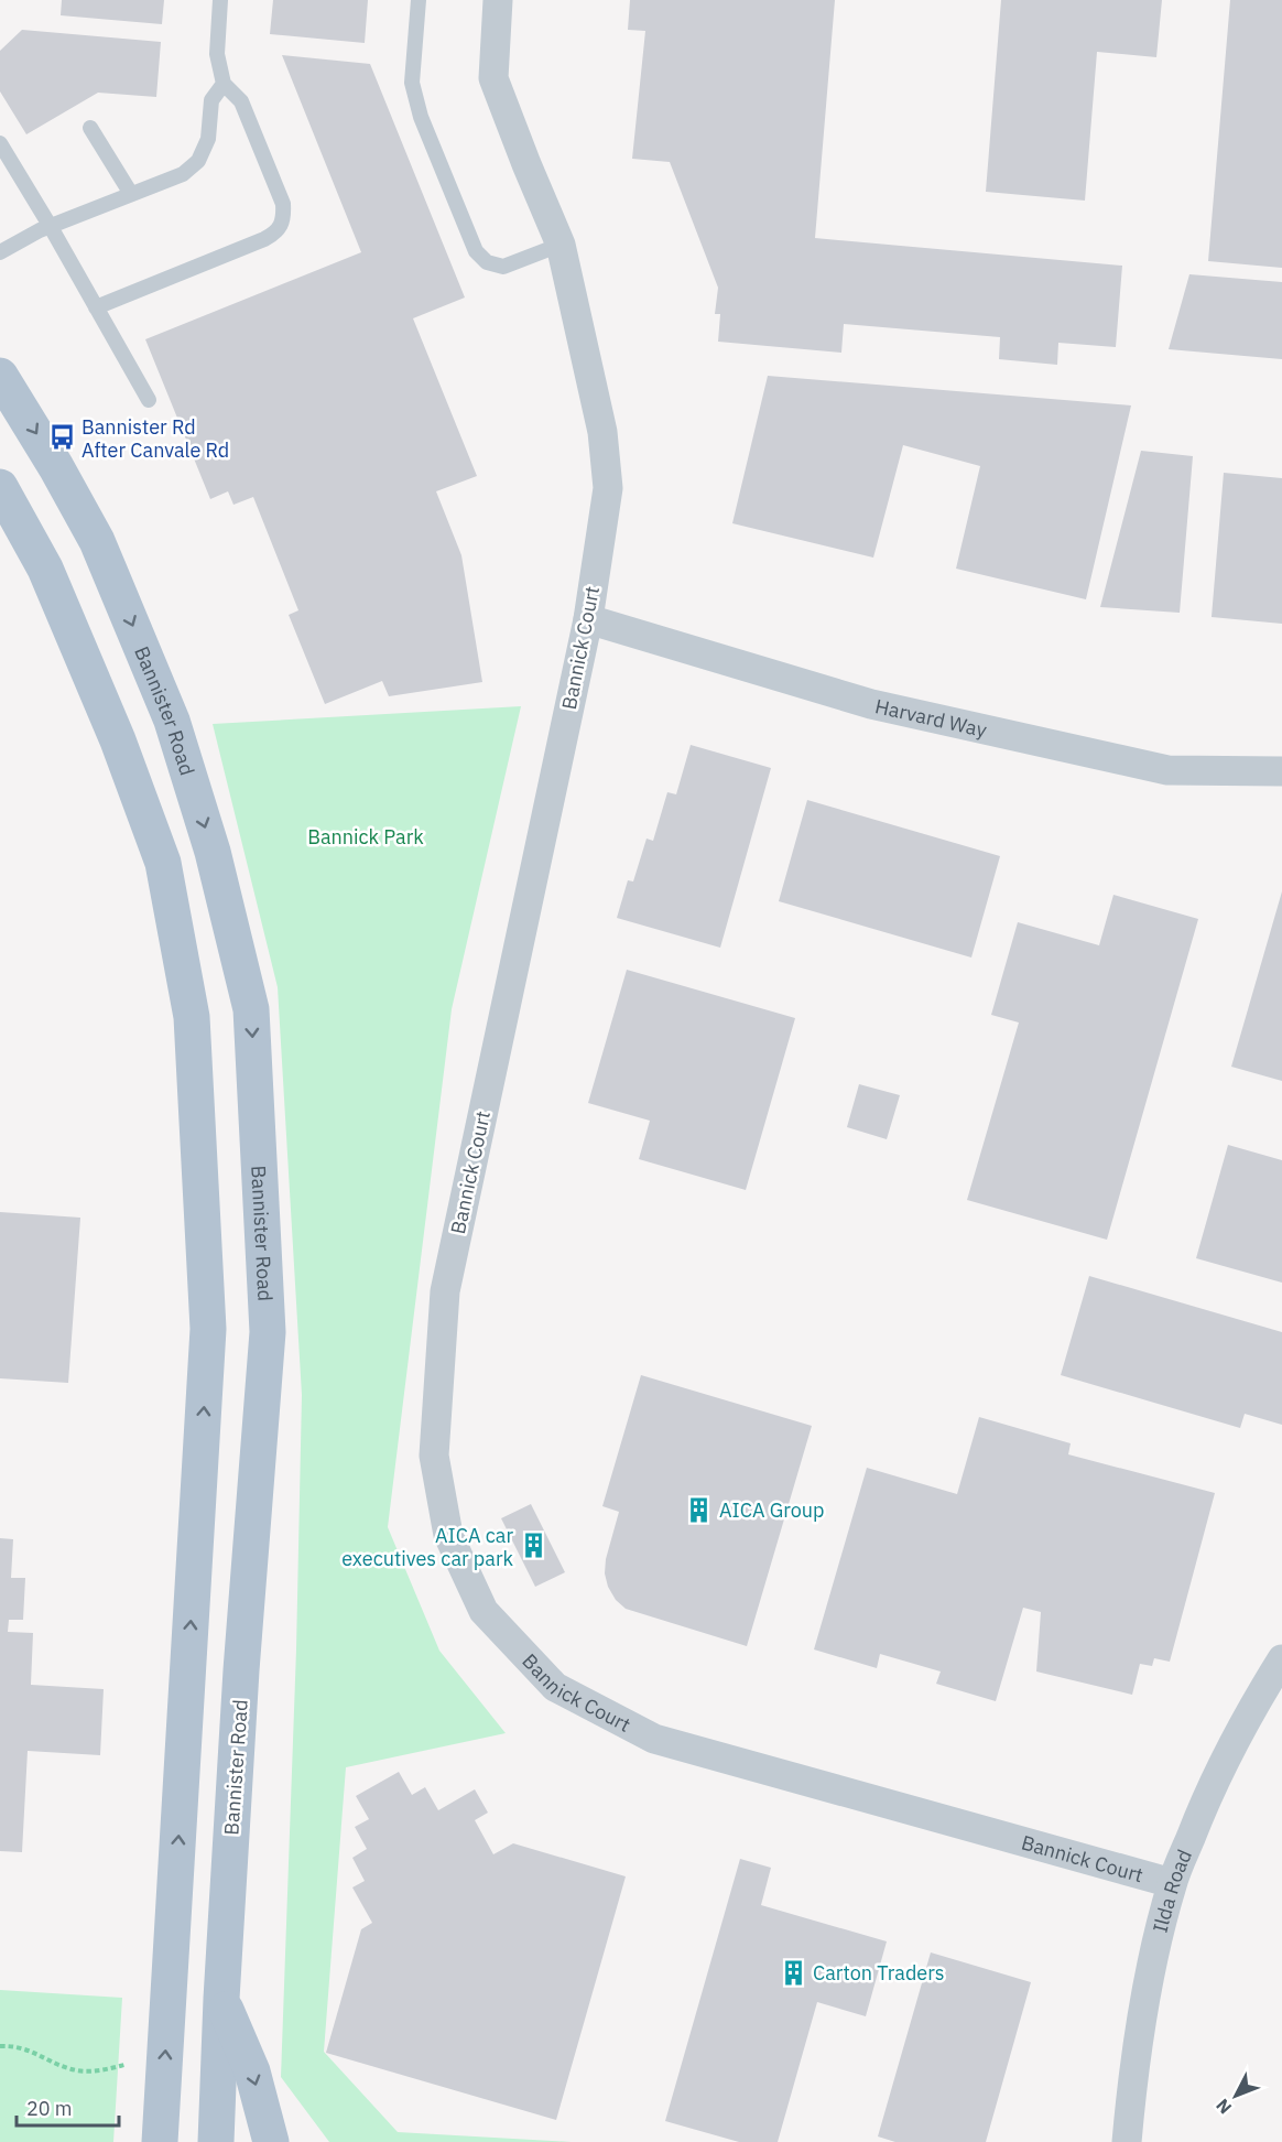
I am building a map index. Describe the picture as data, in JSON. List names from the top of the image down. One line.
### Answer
{"streets":{"main road":["Bannister Road"],"street":["Bannick Court","Harvard Way","Ilda Road"]},"crossings":[["Bannick Court","Harvard Way"],["Bannick Court","Ilda Road"]],"parks":["Bannick Park"],"places":{"bus stop":["Bannister Rd After Canvale Rd"],"building":["AICA Group","AICA car executives car park","Carton Traders"]},"scale_bar":"20 m","north":"bottom left"}
